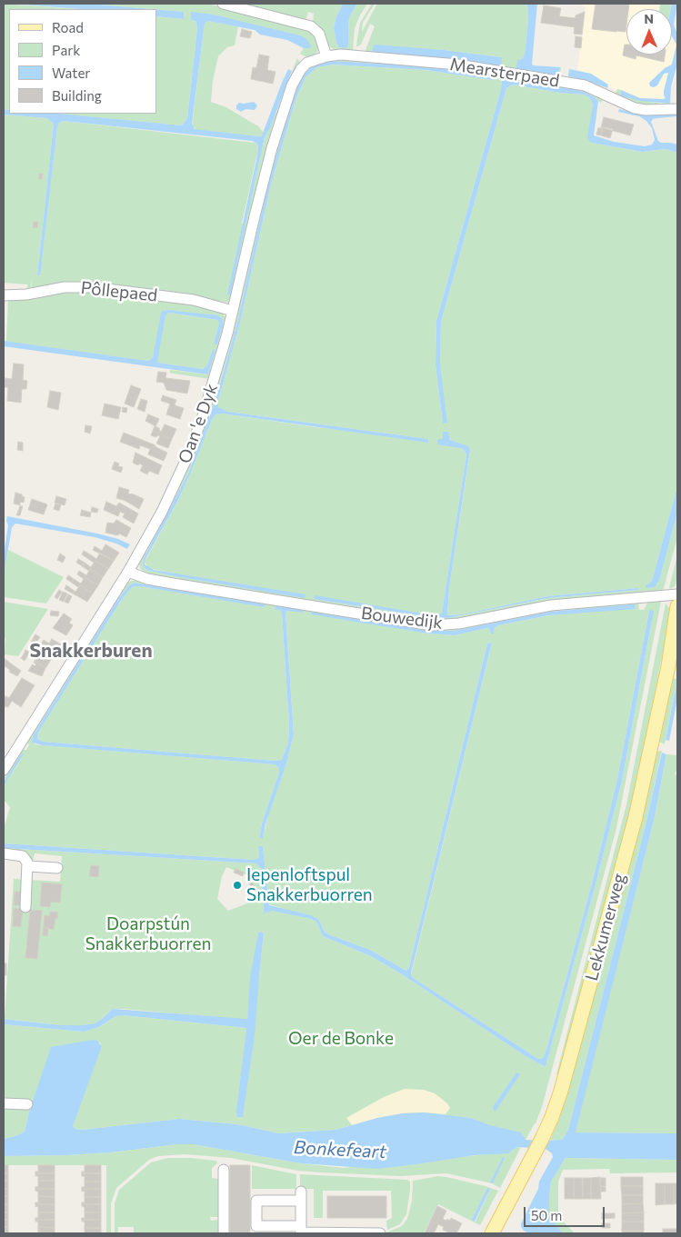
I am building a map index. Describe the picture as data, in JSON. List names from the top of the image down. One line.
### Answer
{"streets":{"main road":["Lekkumerweg"],"street":["Mearsterpaed","Pôllepaed","Oan 'e Dyk","Bouwedijk"]},"crossings":[["Mearsterpaed","Oan 'e Dyk"],["Pôllepaed","Oan 'e Dyk"],["Oan 'e Dyk","Bouwedijk"]],"districts":["Snakkerburen"],"water":["Bonkefeart"],"parks":["Doarpstún Snakkerbuorren","Oer de Bonke"],"places":["Iepenloftspul Snakkerbuorren"],"legend":["Road","Park","Water","Building"],"scale_bar":"50 m","north":"top"}
